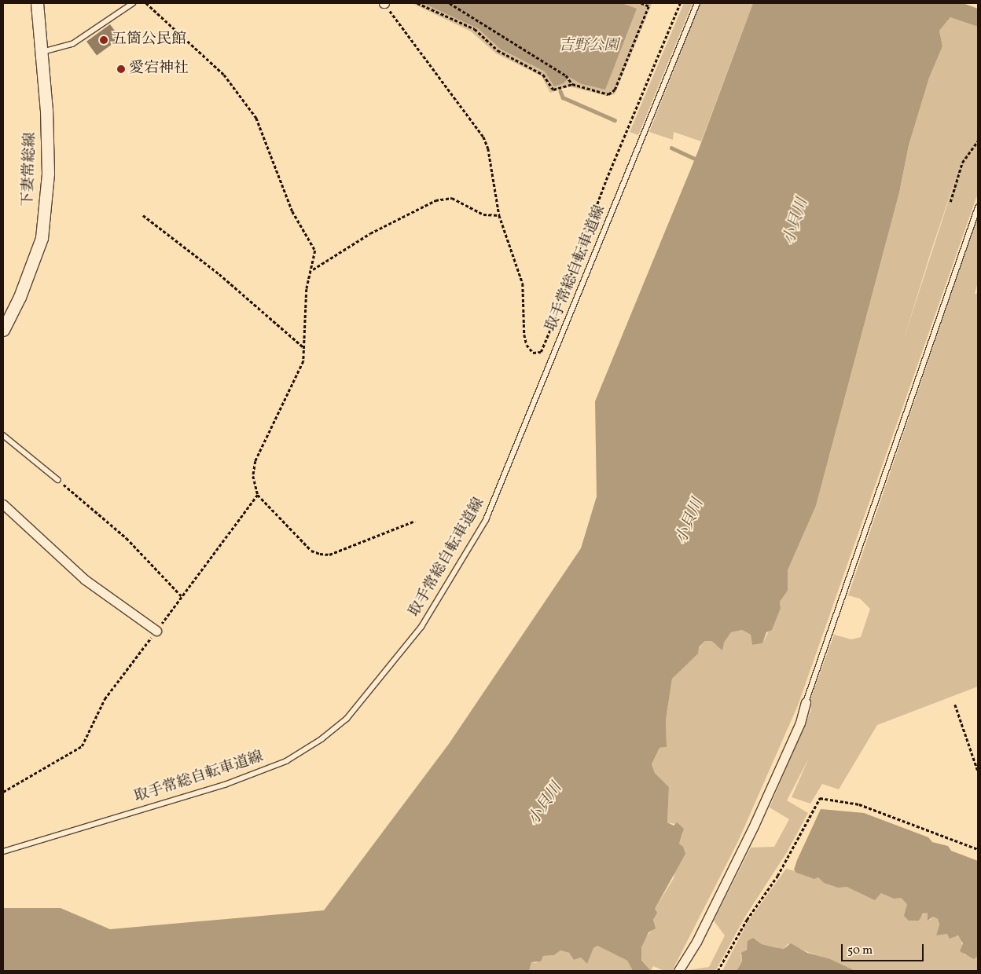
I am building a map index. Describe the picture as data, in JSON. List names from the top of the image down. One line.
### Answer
{"streets":{"main road":["下妻常総線"],"lane":["取手常総自転車道線"]},"water":["小貝川"],"parks":["吉野公園"],"places":["五箇公民館","愛宕神社"],"scale_bar":"50 m"}
